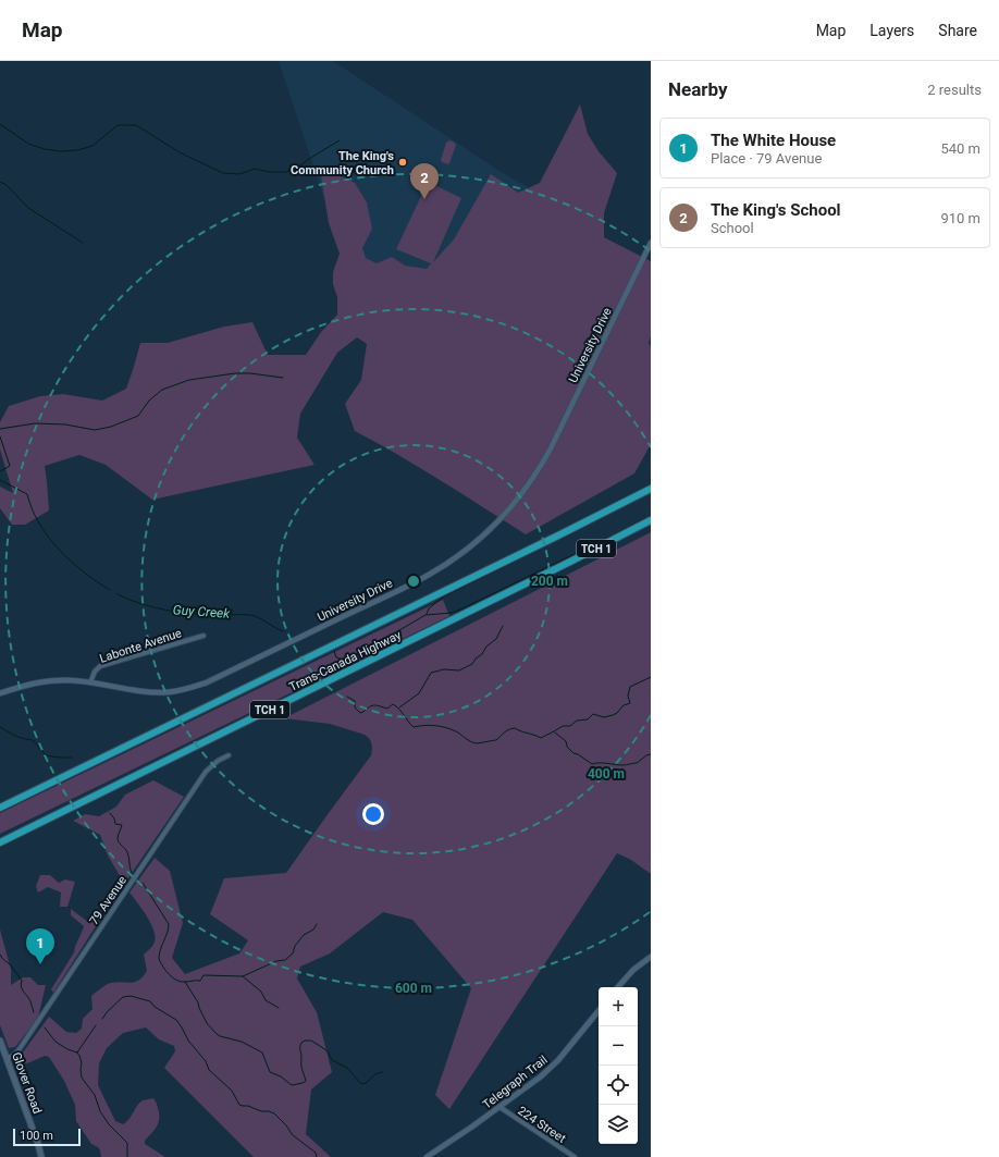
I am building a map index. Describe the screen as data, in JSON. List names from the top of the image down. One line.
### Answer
{"streets":{"highway":["TCH 1","Trans-Canada Highway"],"main road":["Glover Road"],"street":["University Drive","Labonte Avenue","79 Avenue","Telegraph Trail","224 Street"]},"crossings":[["University Drive","Labonte Avenue"],["79 Avenue","Glover Road"],["Telegraph Trail","224 Street"]],"water":["Guy Creek"],"places":["The King's Community Church"],"scale_bar":"100 m","page":{"header":"Map","nav":["Map","Layers","Share"],"heading":["Nearby","2 results"],"list":[{"mark":"1","name":"The White House","note":"Place · 79 Avenue","value":"540 m"},{"mark":"2","name":"The King's School","note":"School","value":"910 m"}],"pins":["2","1"],"map_buttons":["+","−"],"scale":"100 m"},"rings":["200 m","400 m","600 m"]}
